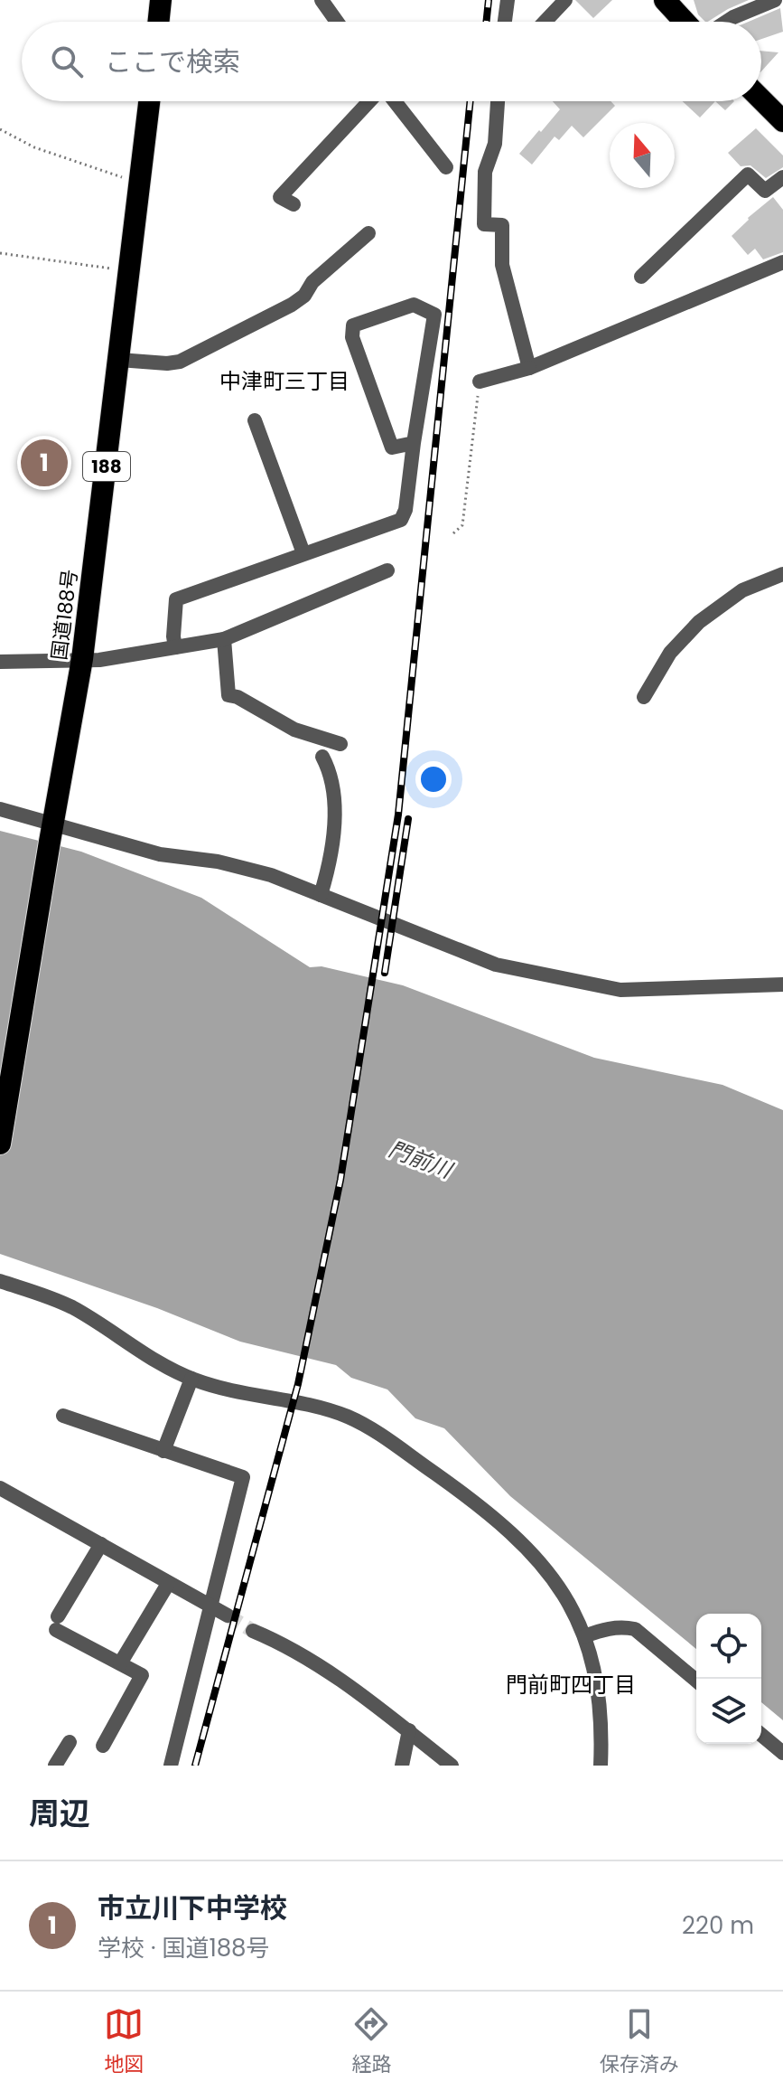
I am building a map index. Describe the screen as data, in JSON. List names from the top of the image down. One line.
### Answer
{"streets":{"highway":["188","国道188号"]},"districts":["中津町三丁目","門前町四丁目"],"water":["門前川"],"north":"top","page":{"search":"ここで検索","pins":"1","heading":"周辺","list":[{"mark":"1","name":"市立川下中学校","note":"学校 · 国道188号","value":"220 m"}],"nav":["地図","経路","保存済み"]}}
